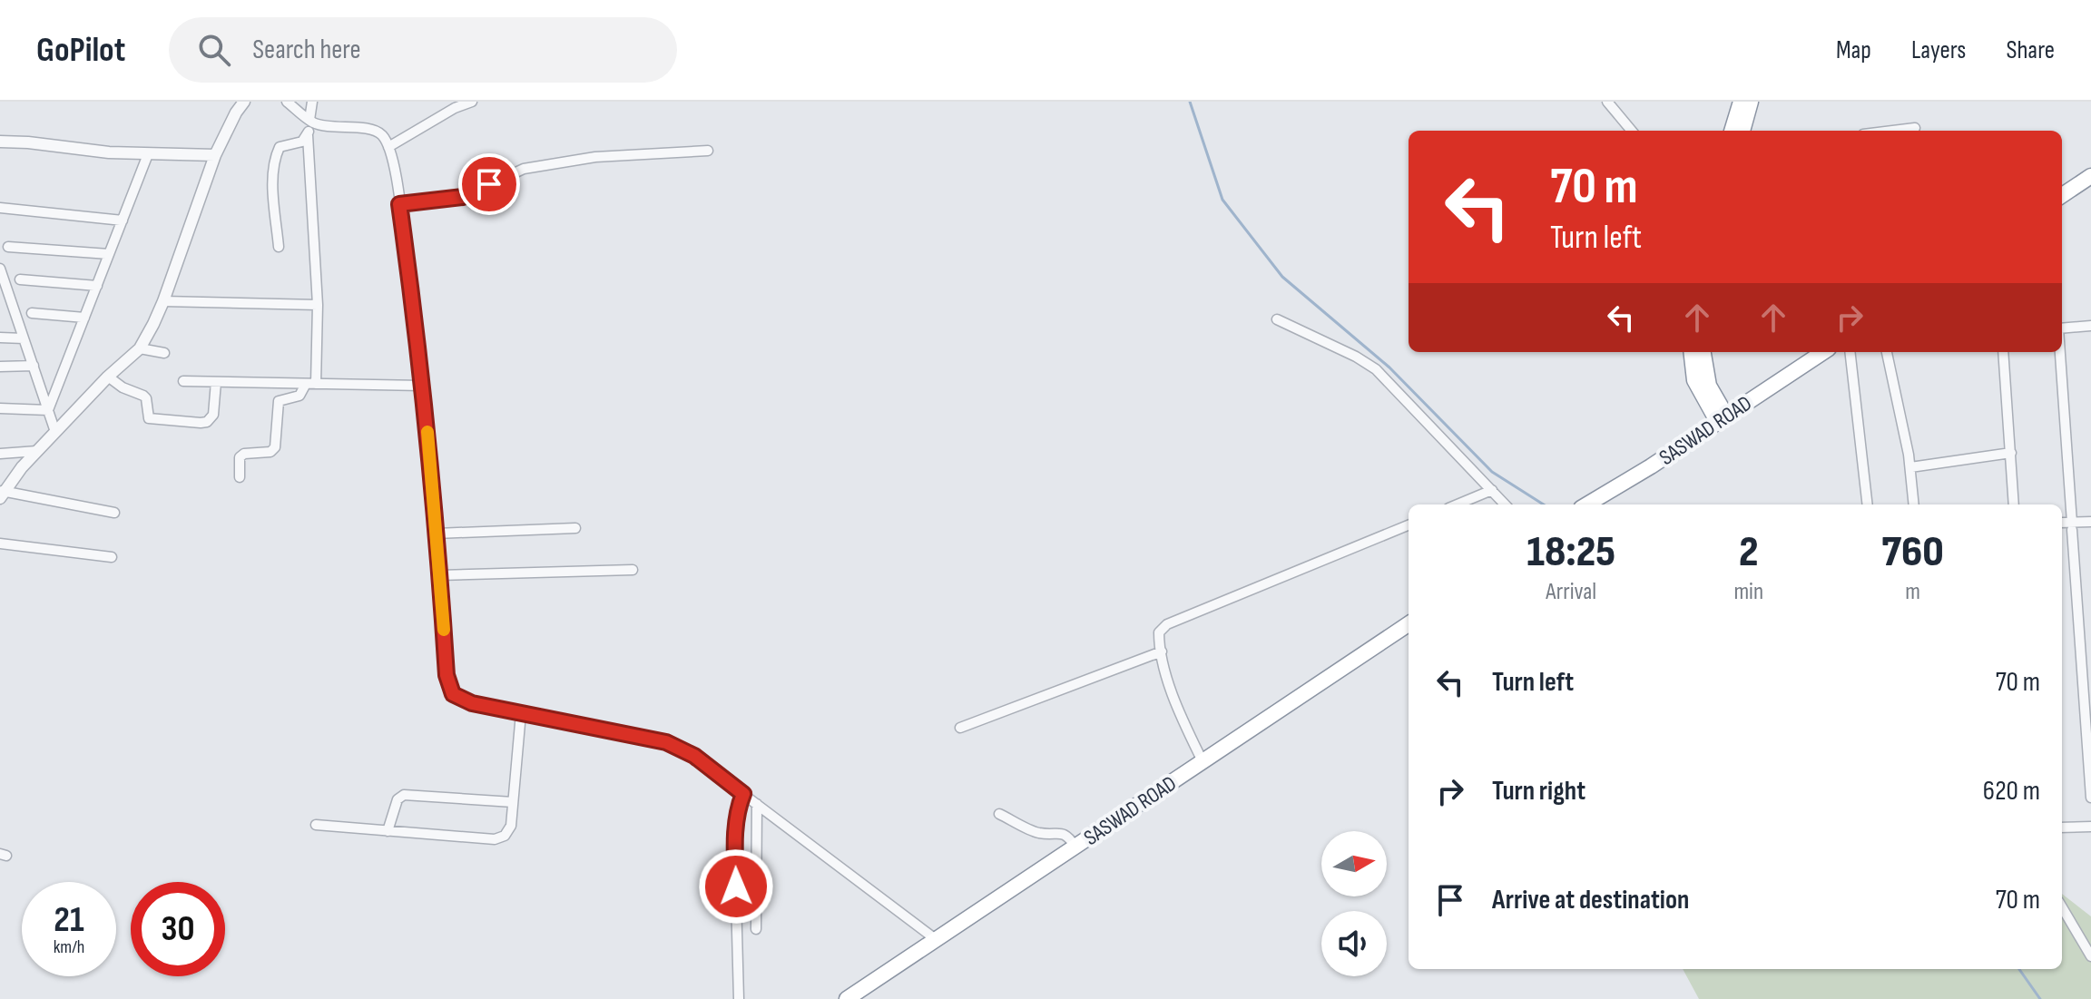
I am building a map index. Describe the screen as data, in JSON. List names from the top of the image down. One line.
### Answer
{"streets":{"highway":["SASWAD ROAD"]},"north":"right","page":{"header":"GoPilot","search":"Search here","nav":["Map","Layers","Share"],"turn":["70 m","Turn left"],"eta":["18:25","Arrival","2","min","760","m"],"list":[{"name":"Turn left","value":"70 m"},{"name":"Turn right","value":"620 m"},{"name":"Arrive at destination","value":"70 m"}],"speed":"21 km/h","limit":"30"}}
